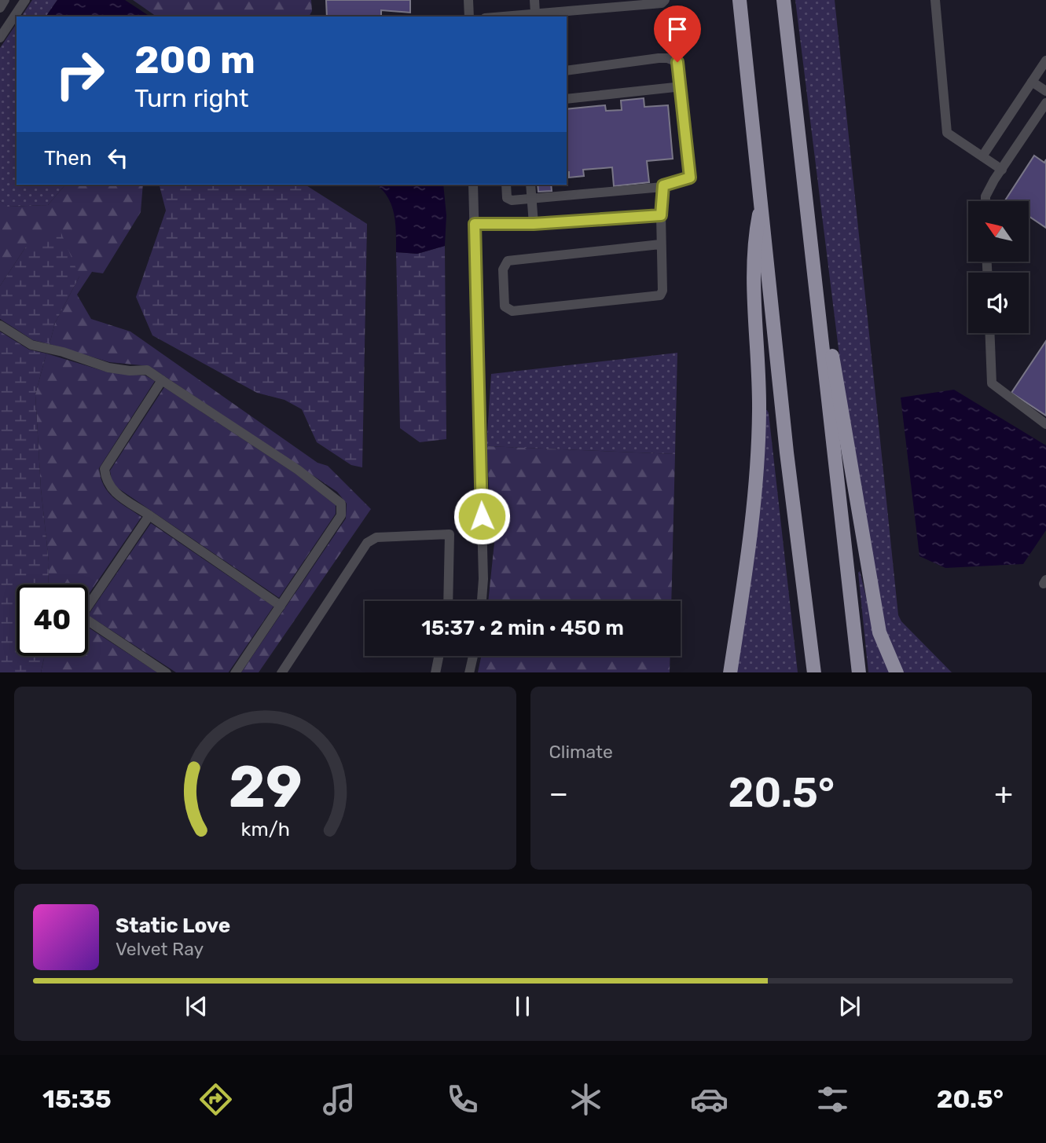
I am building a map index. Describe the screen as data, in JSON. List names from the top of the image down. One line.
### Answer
{"north":"top left","page":{"turn":["200 m","Turn right"],"then":"Then","limit":"40","trip":"15:37 · 2 min · 450 m","tile":"Climate","heat":["−","20.5°","+"],"song":["Static Love","Velvet Ray"],"tabs":["15:35","20.5°"],"gauge":["29","km/h"]}}
